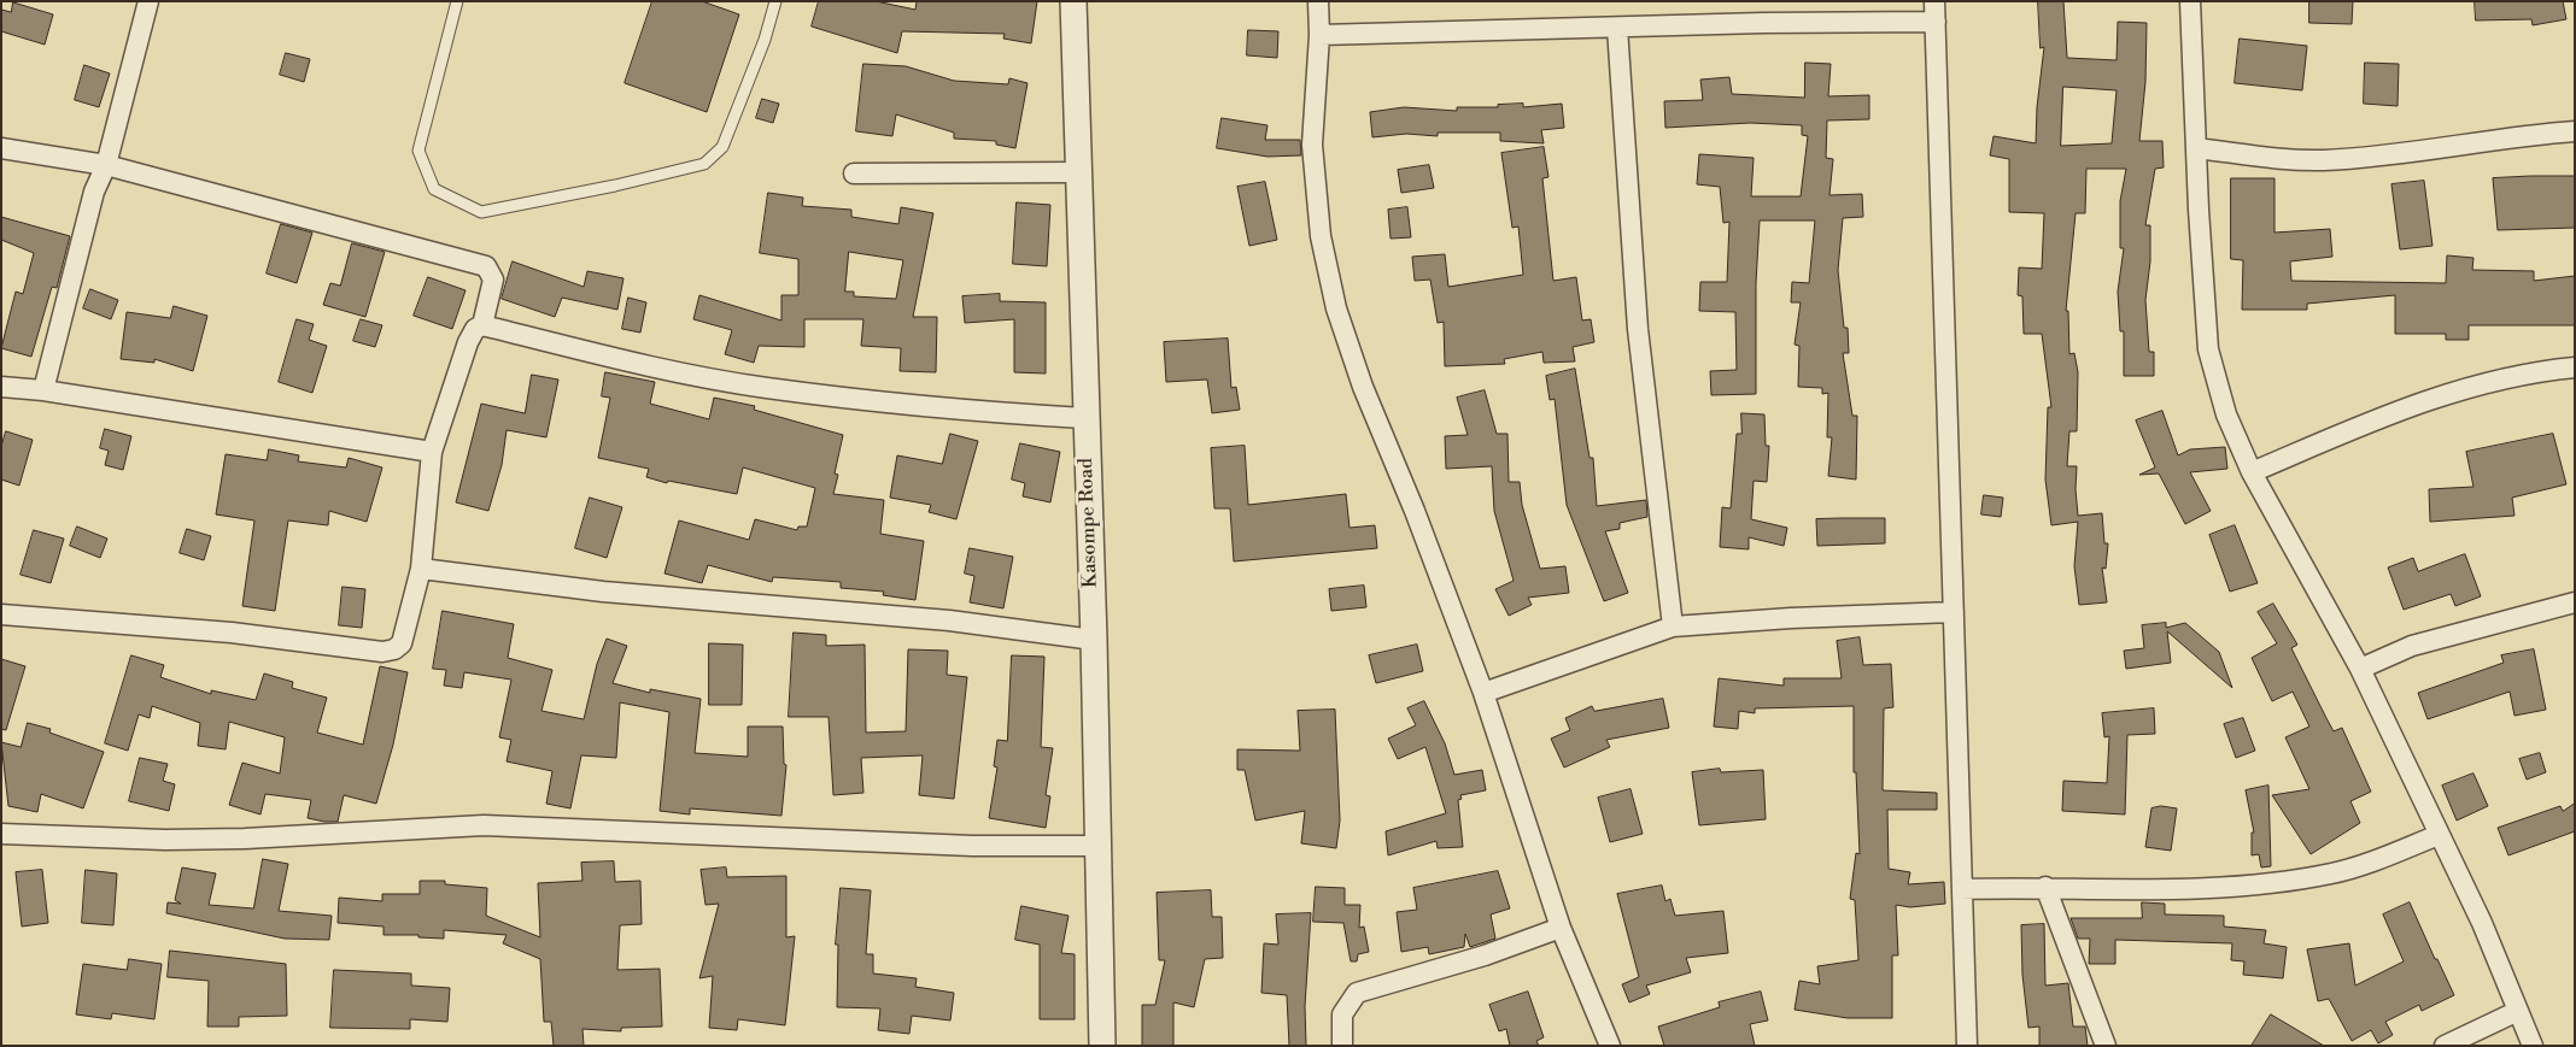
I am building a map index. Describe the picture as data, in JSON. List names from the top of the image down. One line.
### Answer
{"streets":{"street":["Kasompe Road"]}}
